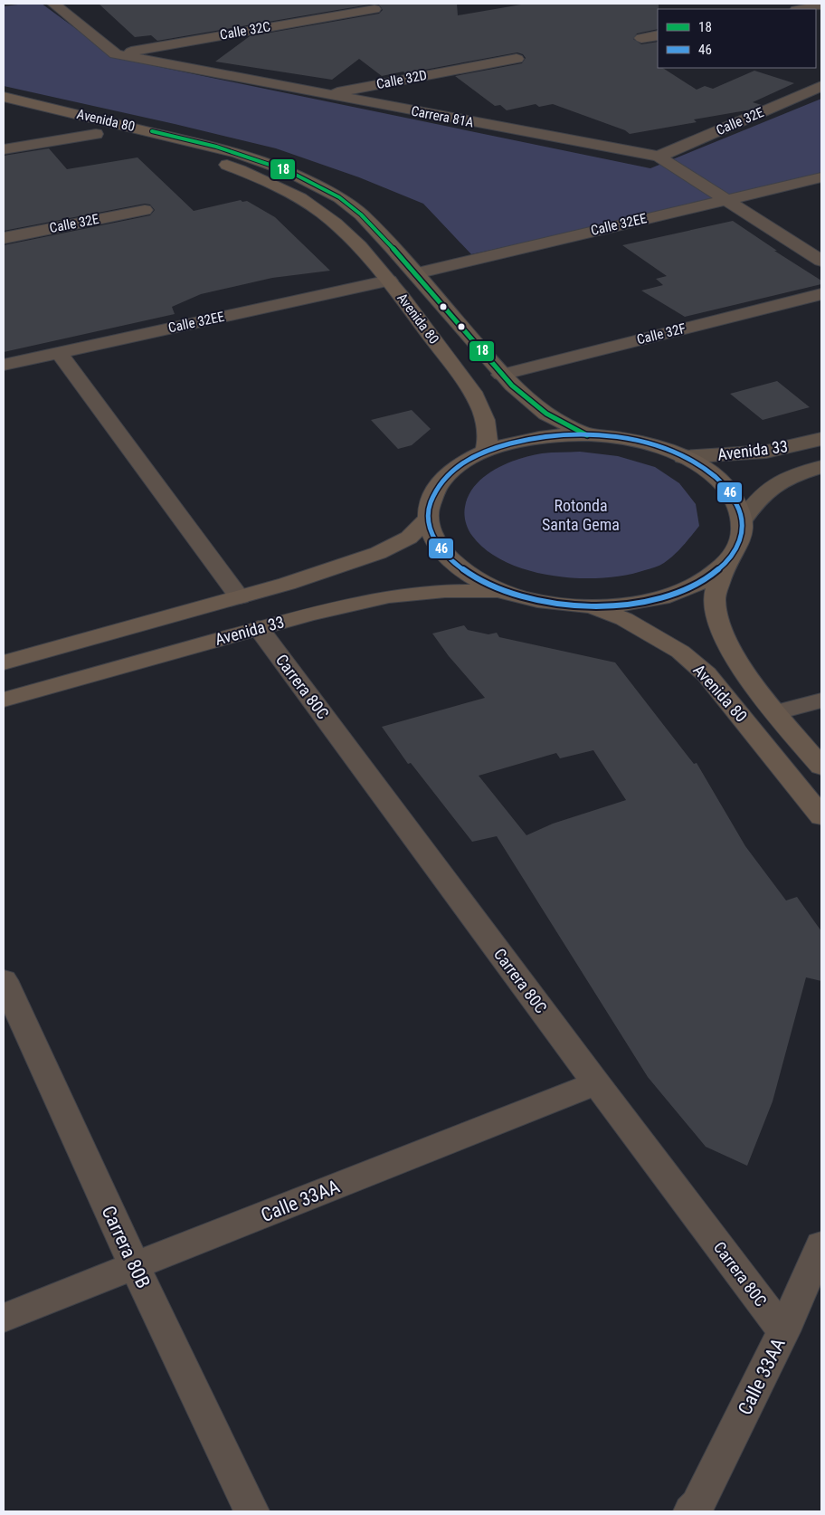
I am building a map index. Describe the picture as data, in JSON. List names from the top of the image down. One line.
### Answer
{"streets":{"main road":["Avenida 80","Avenida 33"],"street":["Calle 32C","Calle 32D","Carrera 81A","Calle 32E","Calle 32EE","Calle 32F","Carrera 80C","Calle 33AA","Carrera 80B"]},"crossings":[["Calle 32C","Carrera 81A"],["Calle 32D","Carrera 81A"],["Carrera 81A","Calle 32E"],["Carrera 81A","Calle 32EE"],["Avenida 80","Calle 32EE"],["Avenida 80","Calle 32F"],["Avenida 33","Carrera 80C"],["Carrera 80C","Calle 33AA"],["Calle 33AA","Carrera 80B"]],"parks":["Rotonda Santa Gema"],"lines":["transit line 18","transit line 46"],"legend":["18","46"]}
